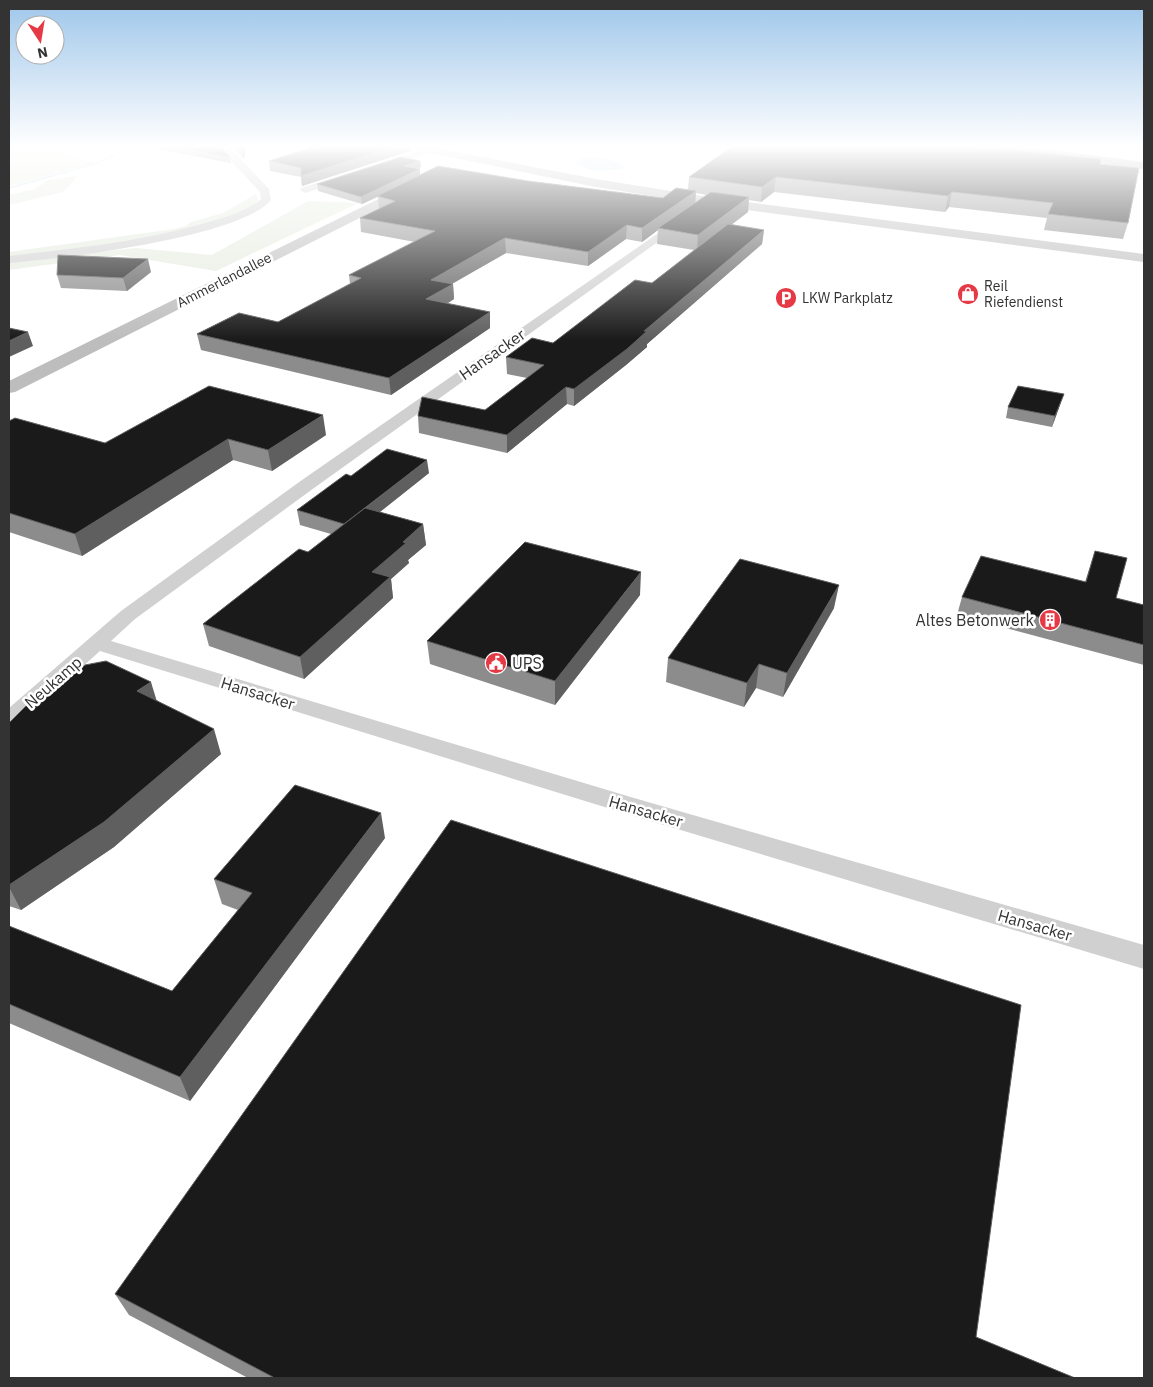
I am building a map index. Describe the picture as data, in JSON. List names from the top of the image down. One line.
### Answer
{"streets":{"street":["Ammerlandallee","Hansacker","Neukamp"]},"crossings":[["Hansacker","Neukamp"]],"places":{"shop":["Reil Riefendienst"],"parking":["LKW Parkplatz"],"building":["Altes Betonwerk"],"public building":["UPS"]},"north":"bottom"}
